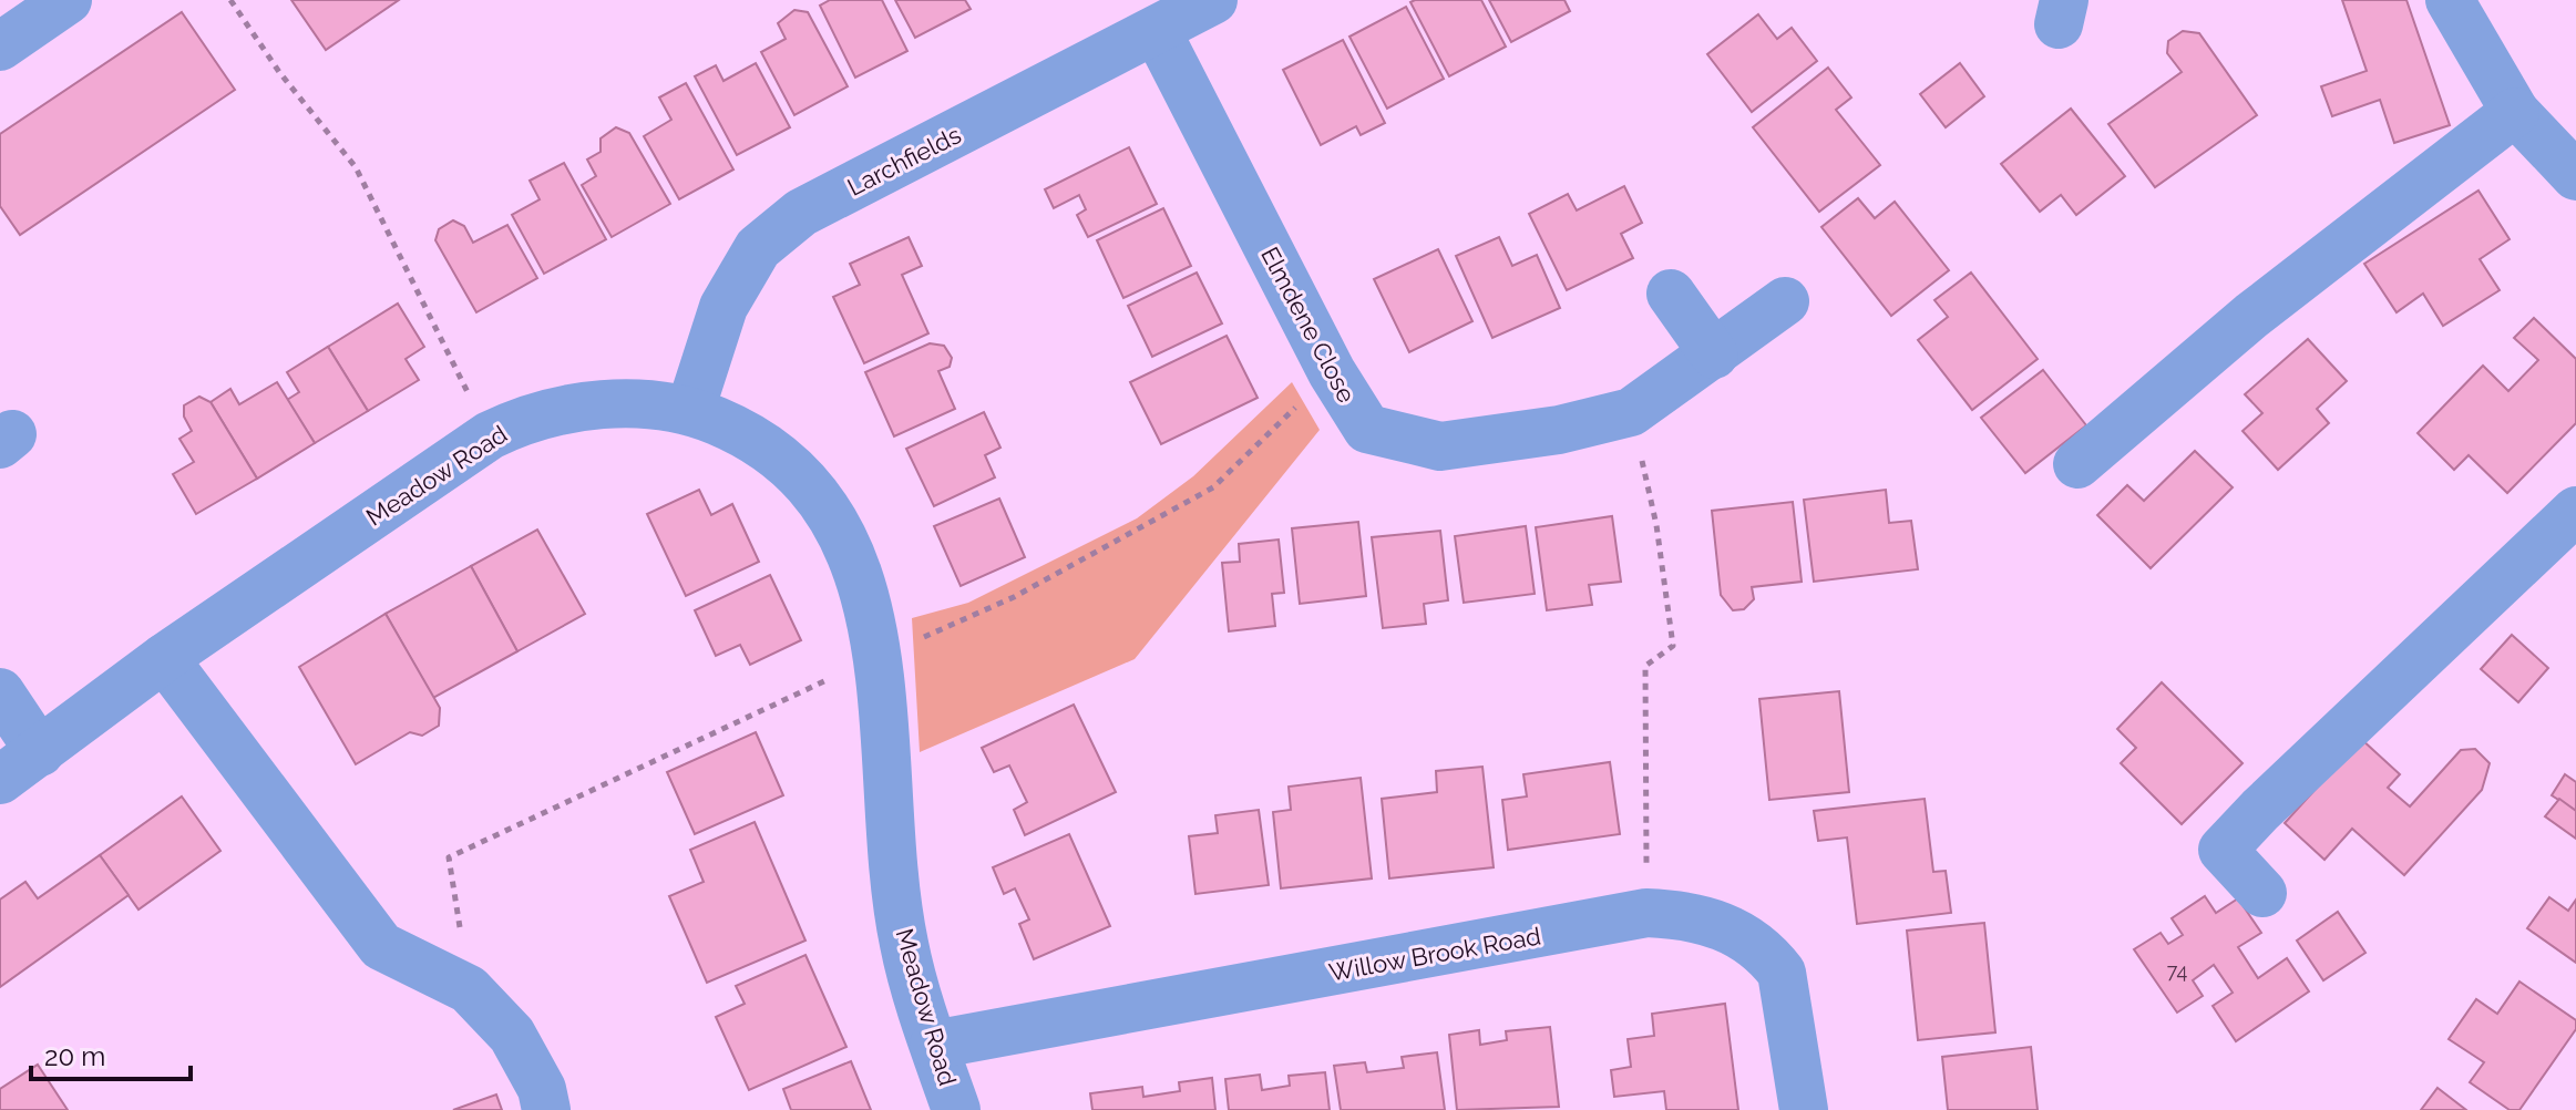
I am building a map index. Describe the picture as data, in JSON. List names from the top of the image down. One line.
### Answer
{"streets":{"street":["Larchfields","Elmdene Close","Meadow Road","Willow Brook Road"]},"crossings":[["Larchfields","Elmdene Close"],["Larchfields","Meadow Road"],["Meadow Road","Willow Brook Road"]],"house_numbers":["74"],"scale_bar":"20 m"}
